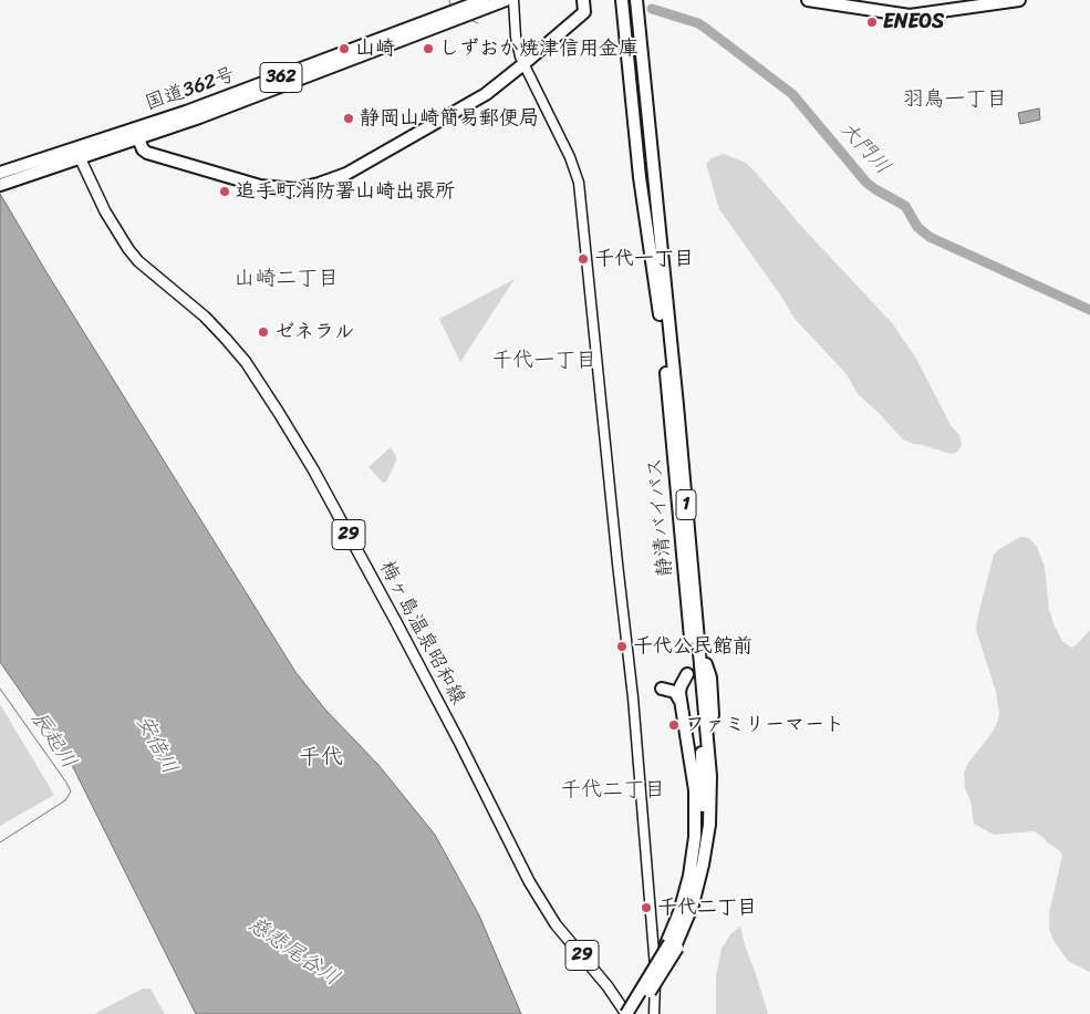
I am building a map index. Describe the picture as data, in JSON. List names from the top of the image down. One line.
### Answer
{"streets":{"highway":["362","国道362号","1","静清バイパス"],"main road":["29","梅ヶ島温泉昭和線"]},"crossings":[["国道362号","梅ヶ島温泉昭和線"],["1","静清バイパス"],["静清バイパス","梅ヶ島温泉昭和線"]],"districts":["羽鳥一丁目","山崎二丁目","千代一丁目","千代","千代二丁目"],"water":["大門川","辰起川","安倍川","慈悲尾谷川"],"places":["ENEOS","山崎","しずおか焼津信用金庫","静岡山崎簡易郵便局","追手町消防署山崎出張所","千代一丁目","ゼネラル","千代公民館前","ファミリーマート","千代二丁目"]}
